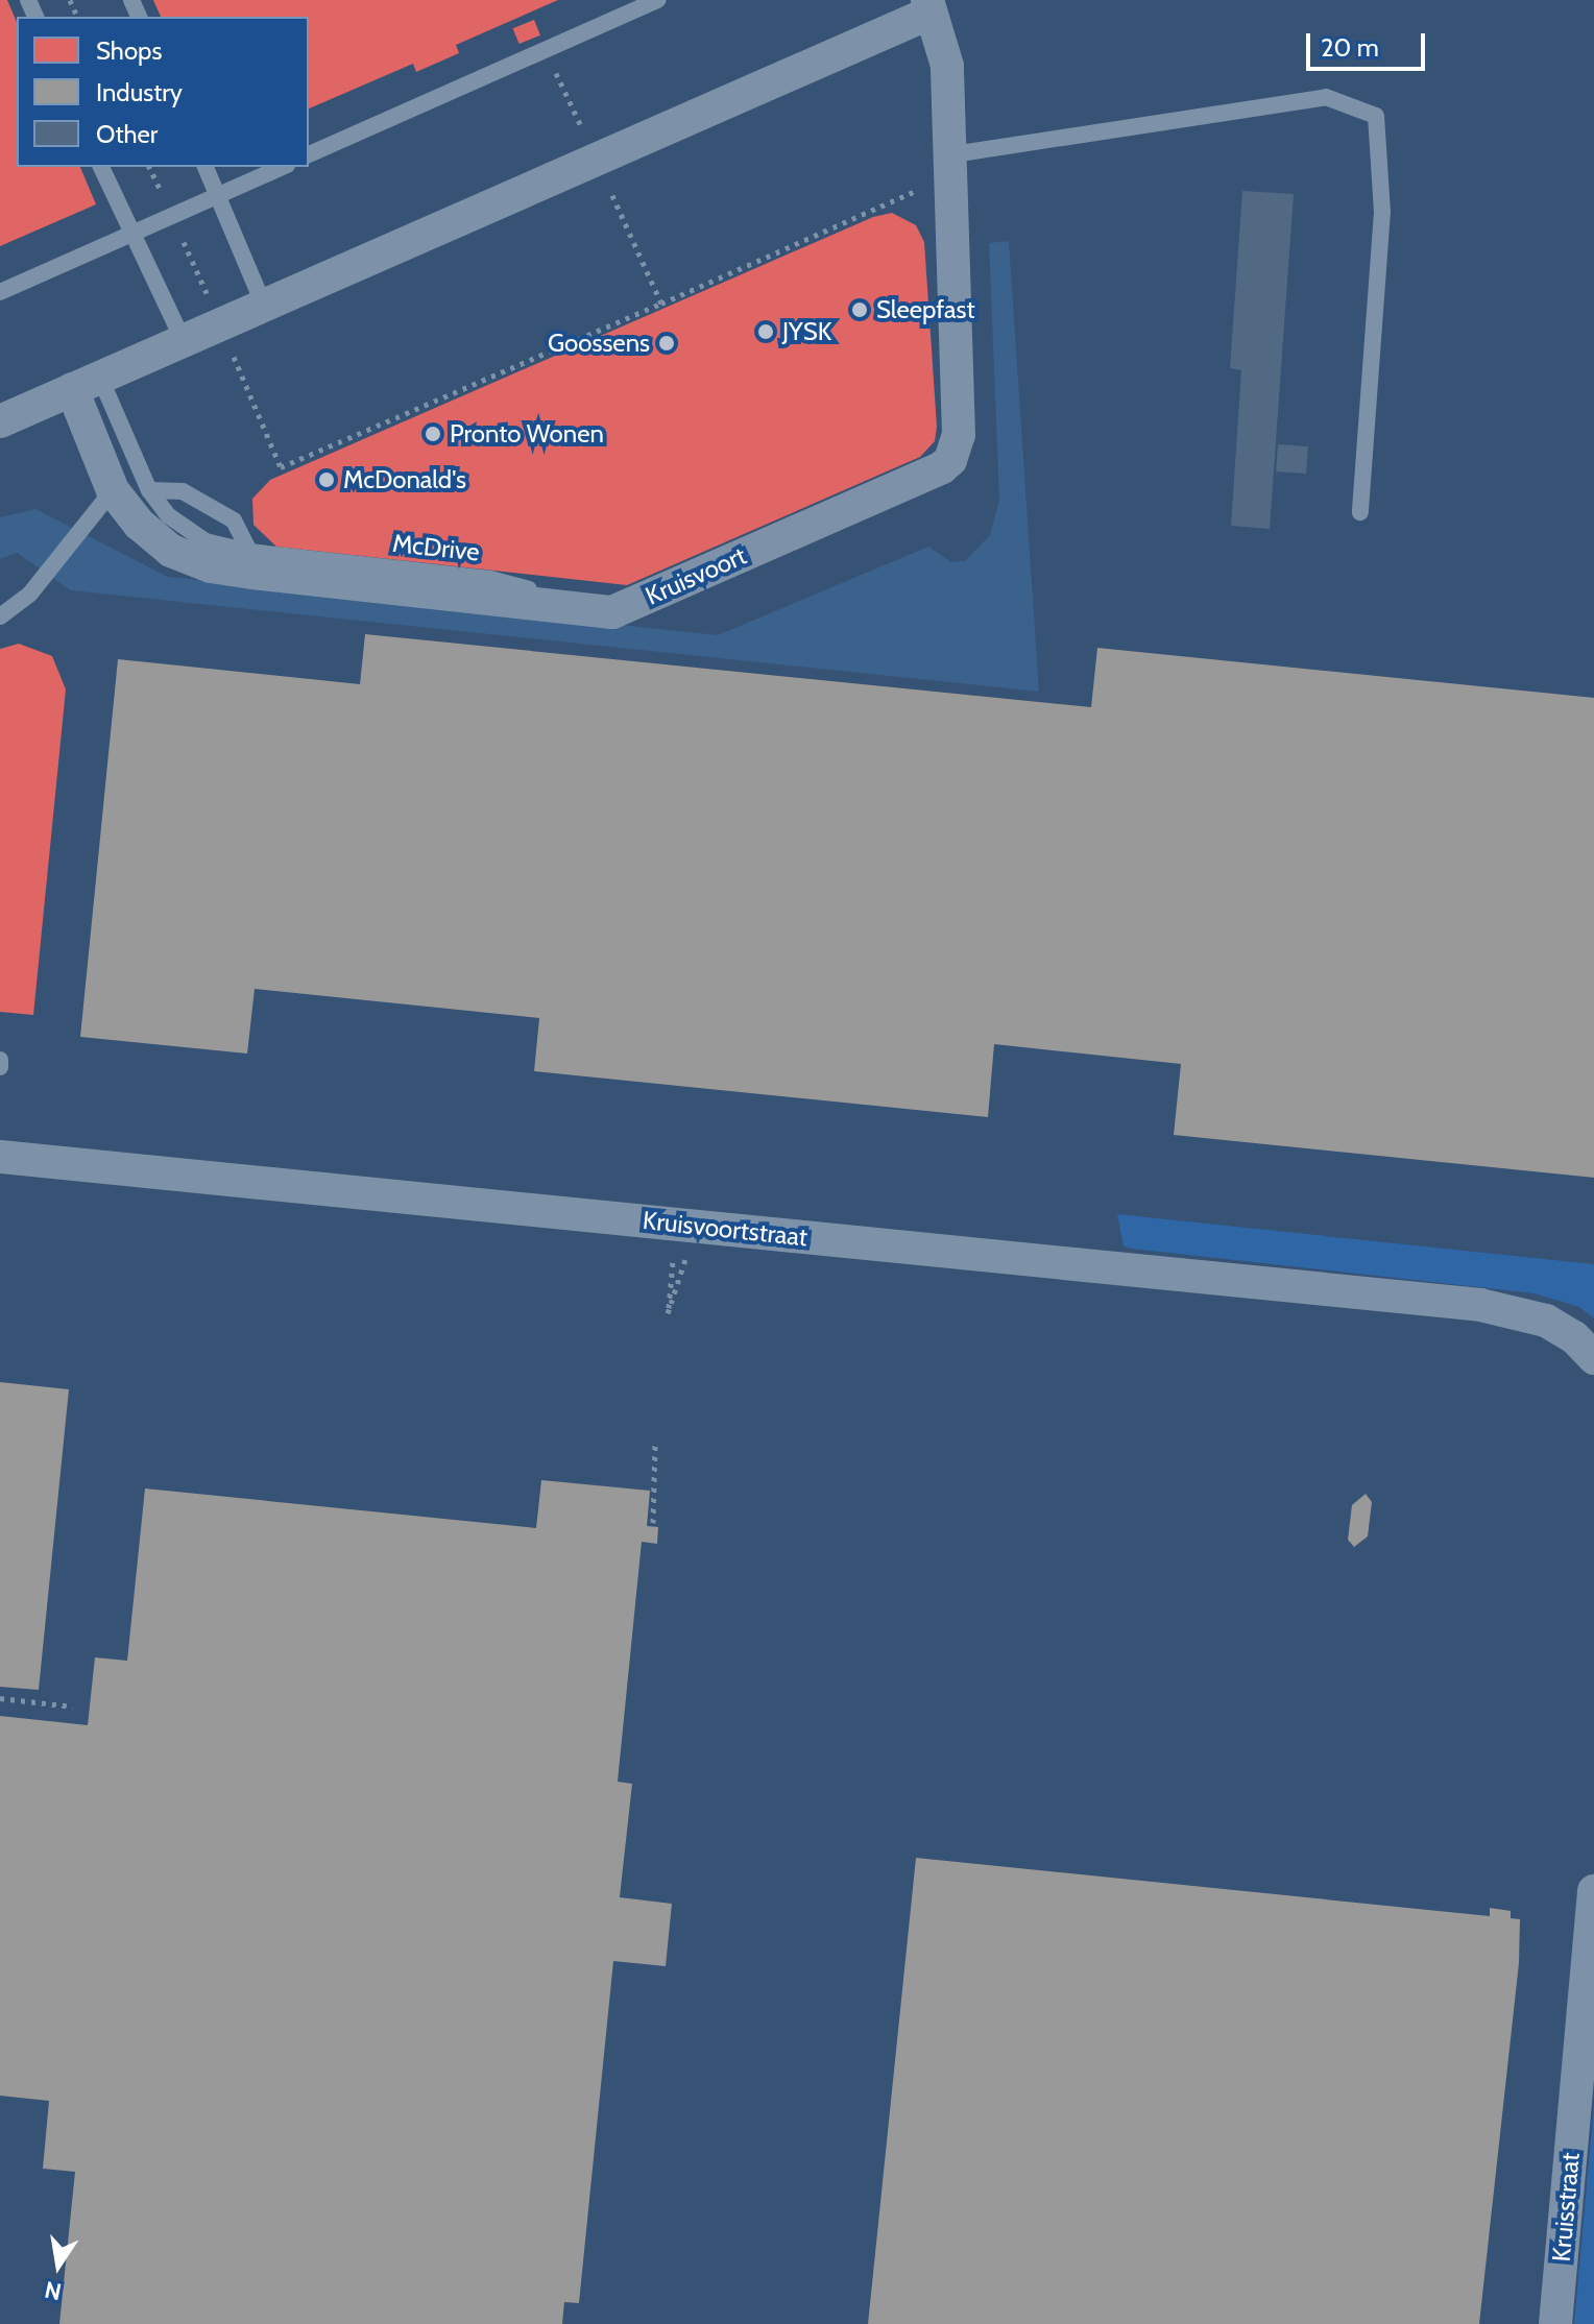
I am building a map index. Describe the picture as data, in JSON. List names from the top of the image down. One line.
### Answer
{"streets":{"street":["Kruisvoort","Kruisvoortstraat","Kruisstraat"],"lane":["McDrive"]},"crossings":[["McDrive","Kruisvoort"]],"places":["Sleepfast","JYSK","Goossens","Pronto Wonen","McDonald's"],"legend":["Shops","Industry","Other"],"scale_bar":"20 m","north":"bottom"}
